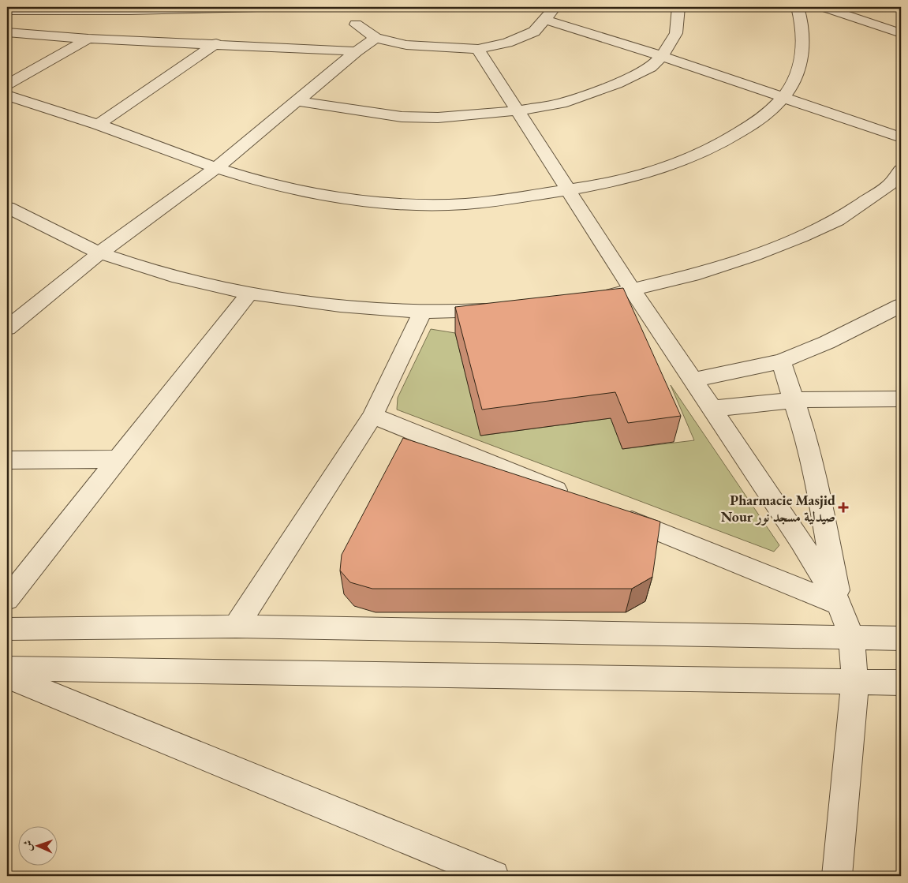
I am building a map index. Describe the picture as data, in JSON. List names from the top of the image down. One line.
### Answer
{"places":{"health":["Pharmacie Masjid Nour صيدلية مسجد نور"]},"north":"left"}
